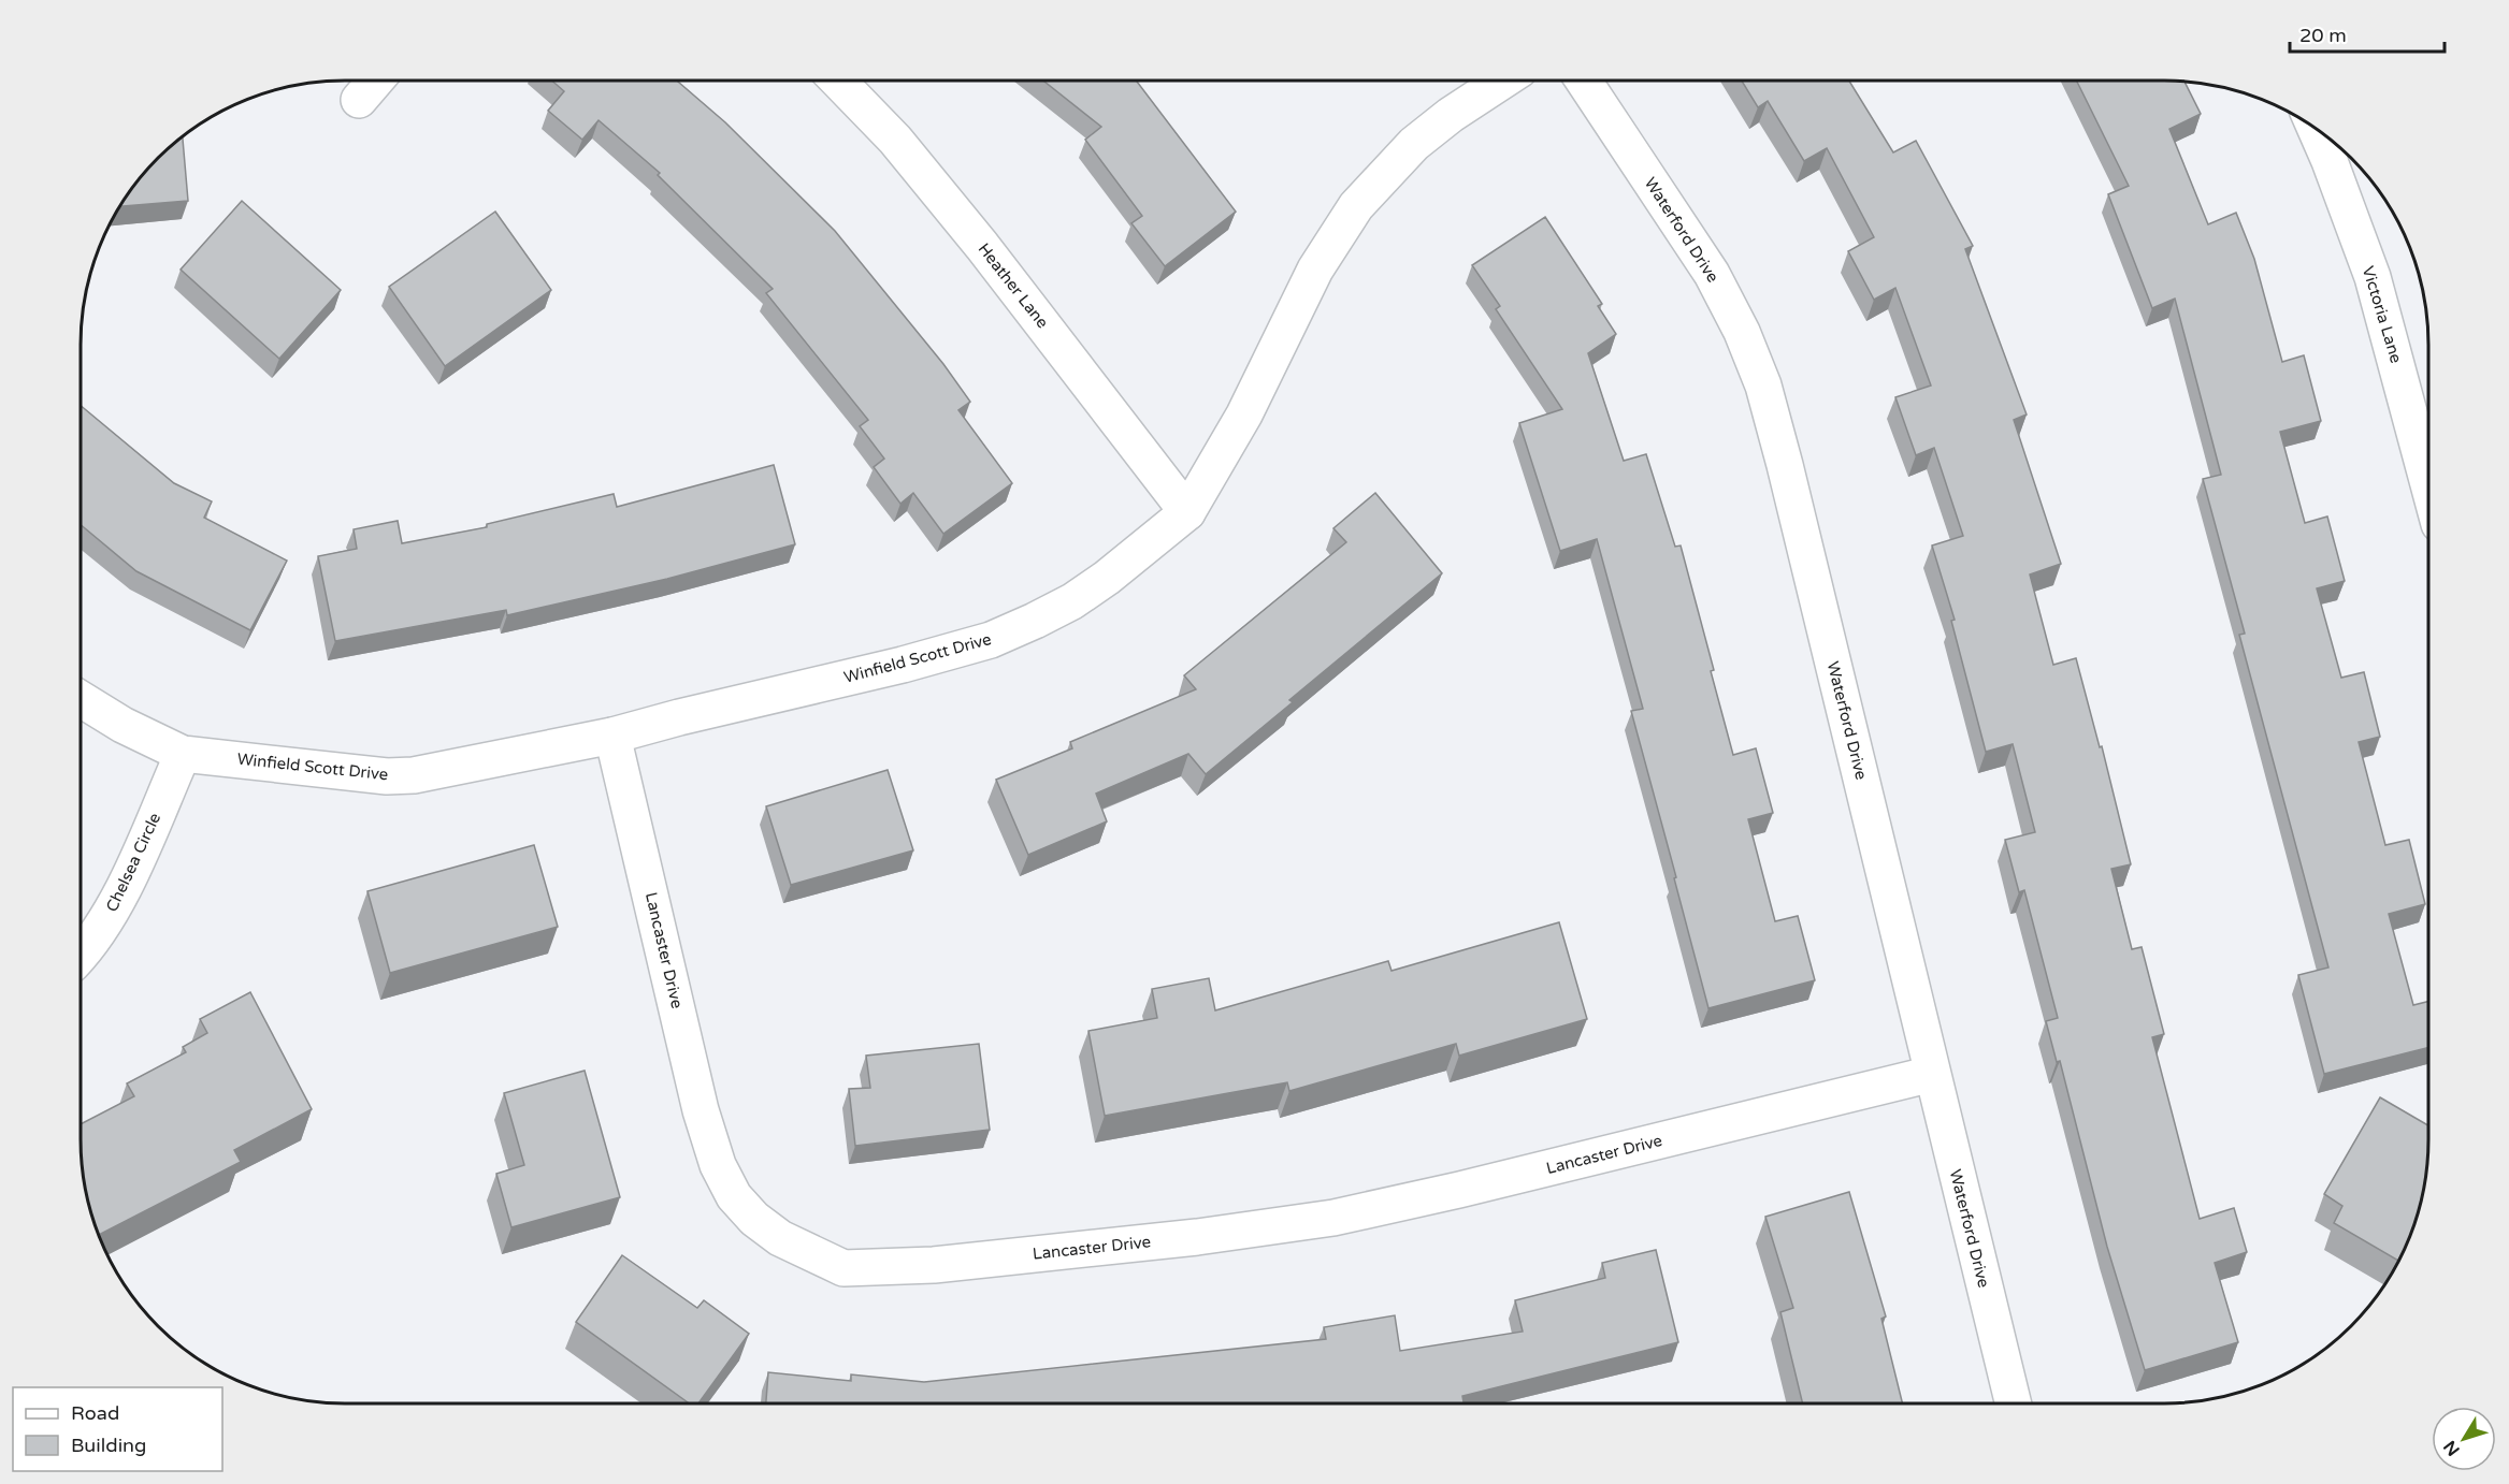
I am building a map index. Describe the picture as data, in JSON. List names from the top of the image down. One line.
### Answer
{"streets":{"street":["Waterford Drive","Heather Lane","Victoria Lane","Winfield Scott Drive","Chelsea Circle","Lancaster Drive"]},"crossings":[["Waterford Drive","Lancaster Drive"],["Heather Lane","Winfield Scott Drive"],["Winfield Scott Drive","Chelsea Circle"],["Winfield Scott Drive","Lancaster Drive"]],"legend":["Road","Building"],"scale_bar":"20 m","north":"bottom left"}
